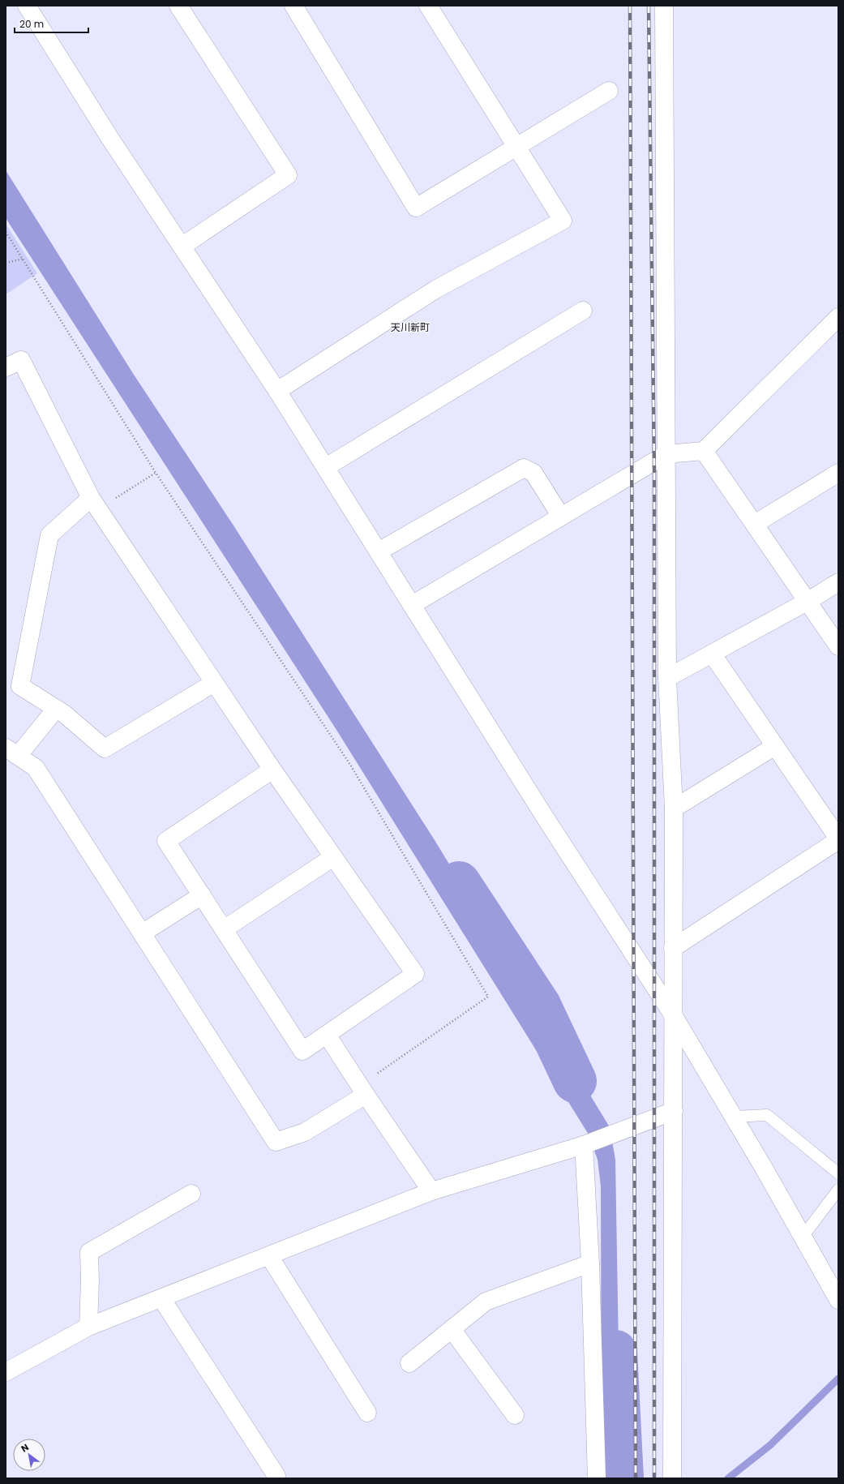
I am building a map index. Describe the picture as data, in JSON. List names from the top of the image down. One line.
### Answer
{"districts":["天川新町"],"scale_bar":"20 m","north":"top left"}
